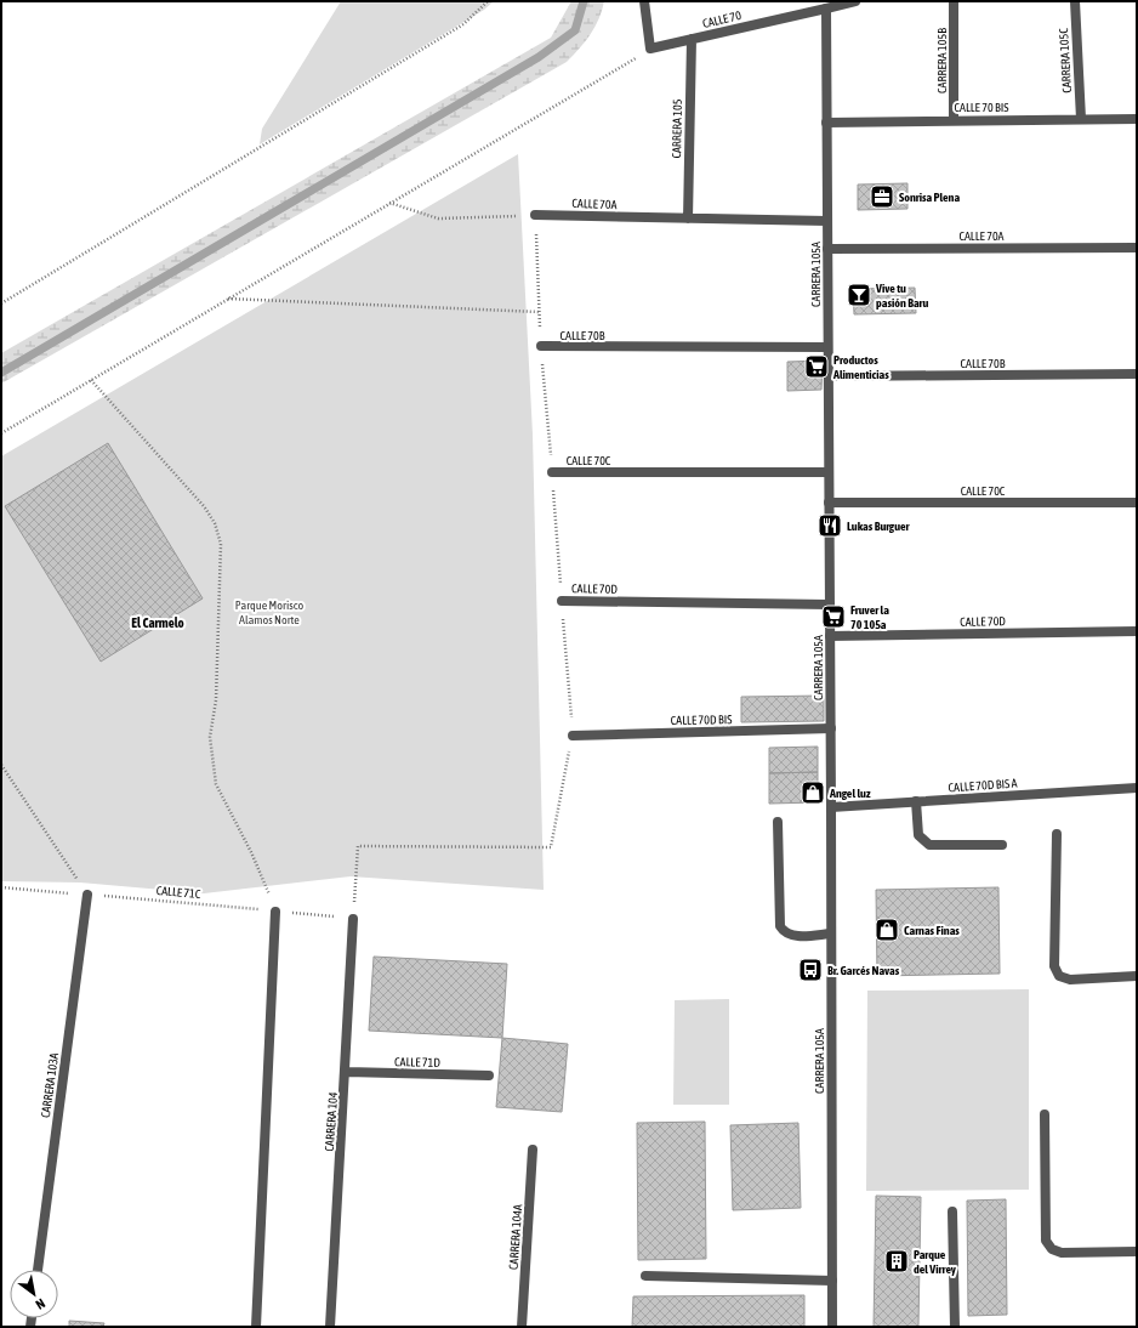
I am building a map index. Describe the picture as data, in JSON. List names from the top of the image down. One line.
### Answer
{"streets":{"street":["CALLE 70","CARRERA 105B","CARRERA 105C","CALLE 70 BIS","CARRERA 105","CALLE 70A","CARRERA 105A","CALLE 70B","CALLE 70C","CALLE 70D","CALLE 70D BIS","CALLE 70D BIS A","CALLE 71D","CARRERA 103A","CARRERA 104","CARRERA 104A"],"path":["CALLE 71C"]},"crossings":[["CALLE 70","CARRERA 105"],["CALLE 70","CARRERA 105A"],["CARRERA 105B","CALLE 70 BIS"],["CARRERA 105C","CALLE 70 BIS"],["CALLE 70 BIS","CARRERA 105A"],["CARRERA 105","CALLE 70A"],["CALLE 70A","CARRERA 105A"],["CARRERA 105A","CALLE 70B"],["CARRERA 105A","CALLE 70C"],["CARRERA 105A","CALLE 70D"],["CARRERA 105A","CALLE 70D BIS"],["CARRERA 105A","CALLE 70D BIS A"],["CALLE 71C","CARRERA 103A"],["CALLE 71C","CARRERA 104"],["CALLE 71D","CARRERA 104"]],"districts":["El Carmelo"],"parks":["Parque Morisco Alamos Norte"],"places":{"office":["Sonrisa Plena"],"bar":["Vive tu pasión Baru"],"supermarket":["Productos Alimenticias","Fruver la 70 105a"],"restaurant":["Lukas Burguer"],"shop":["Angel luz","Carnas Finas"],"bus stop":["Br. Garcés Navas"],"building":["Parque del Virrey"]},"north":"bottom right"}
